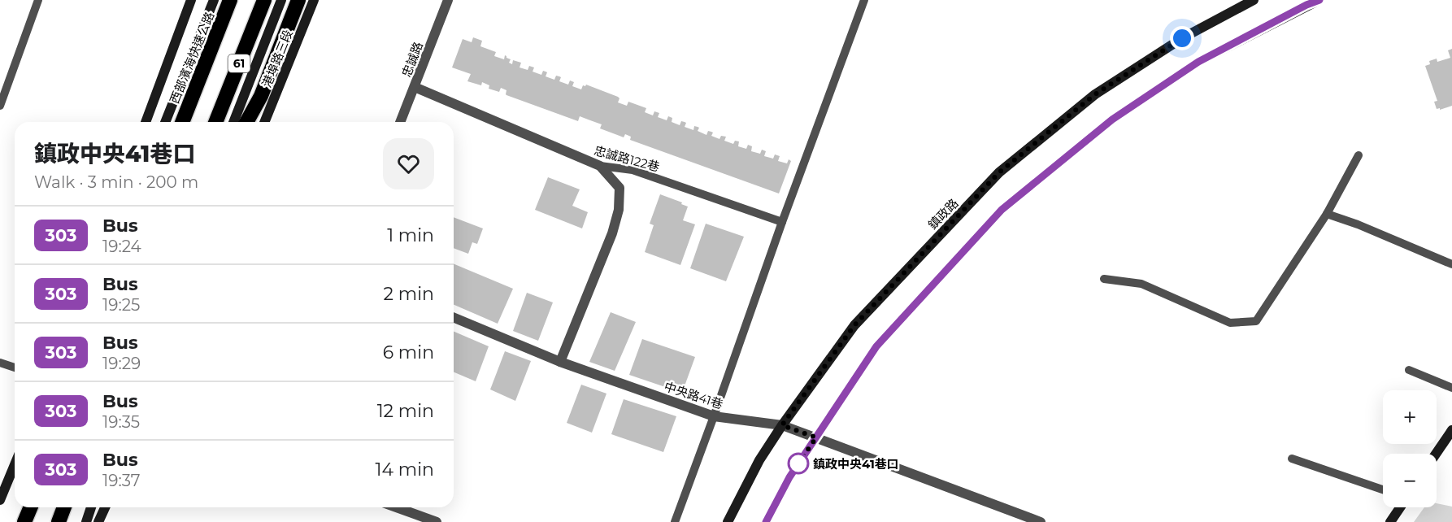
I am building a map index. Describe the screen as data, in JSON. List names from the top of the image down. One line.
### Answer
{"streets":{"highway":["西部濱海快速公路","61"],"street":["港埠路三段","忠誠路","忠誠路122巷","鎮政路","中央路41巷"]},"crossings":[["忠誠路","忠誠路122巷"],["鎮政路","中央路41巷"]],"places":["鎮政中央41巷口"],"lines":["bus line 303"],"page":{"heading":["鎮政中央41巷口","Walk · 3 min · 200 m"],"list":[{"mark":"303","name":"Bus","note":"19:24","value":"1 min"},{"mark":"303","name":"Bus","note":"19:25","value":"2 min"},{"mark":"303","name":"Bus","note":"19:29","value":"6 min"},{"mark":"303","name":"Bus","note":"19:35","value":"12 min"},{"mark":"303","name":"Bus","note":"19:37","value":"14 min"}],"map_buttons":["+","−"]}}
